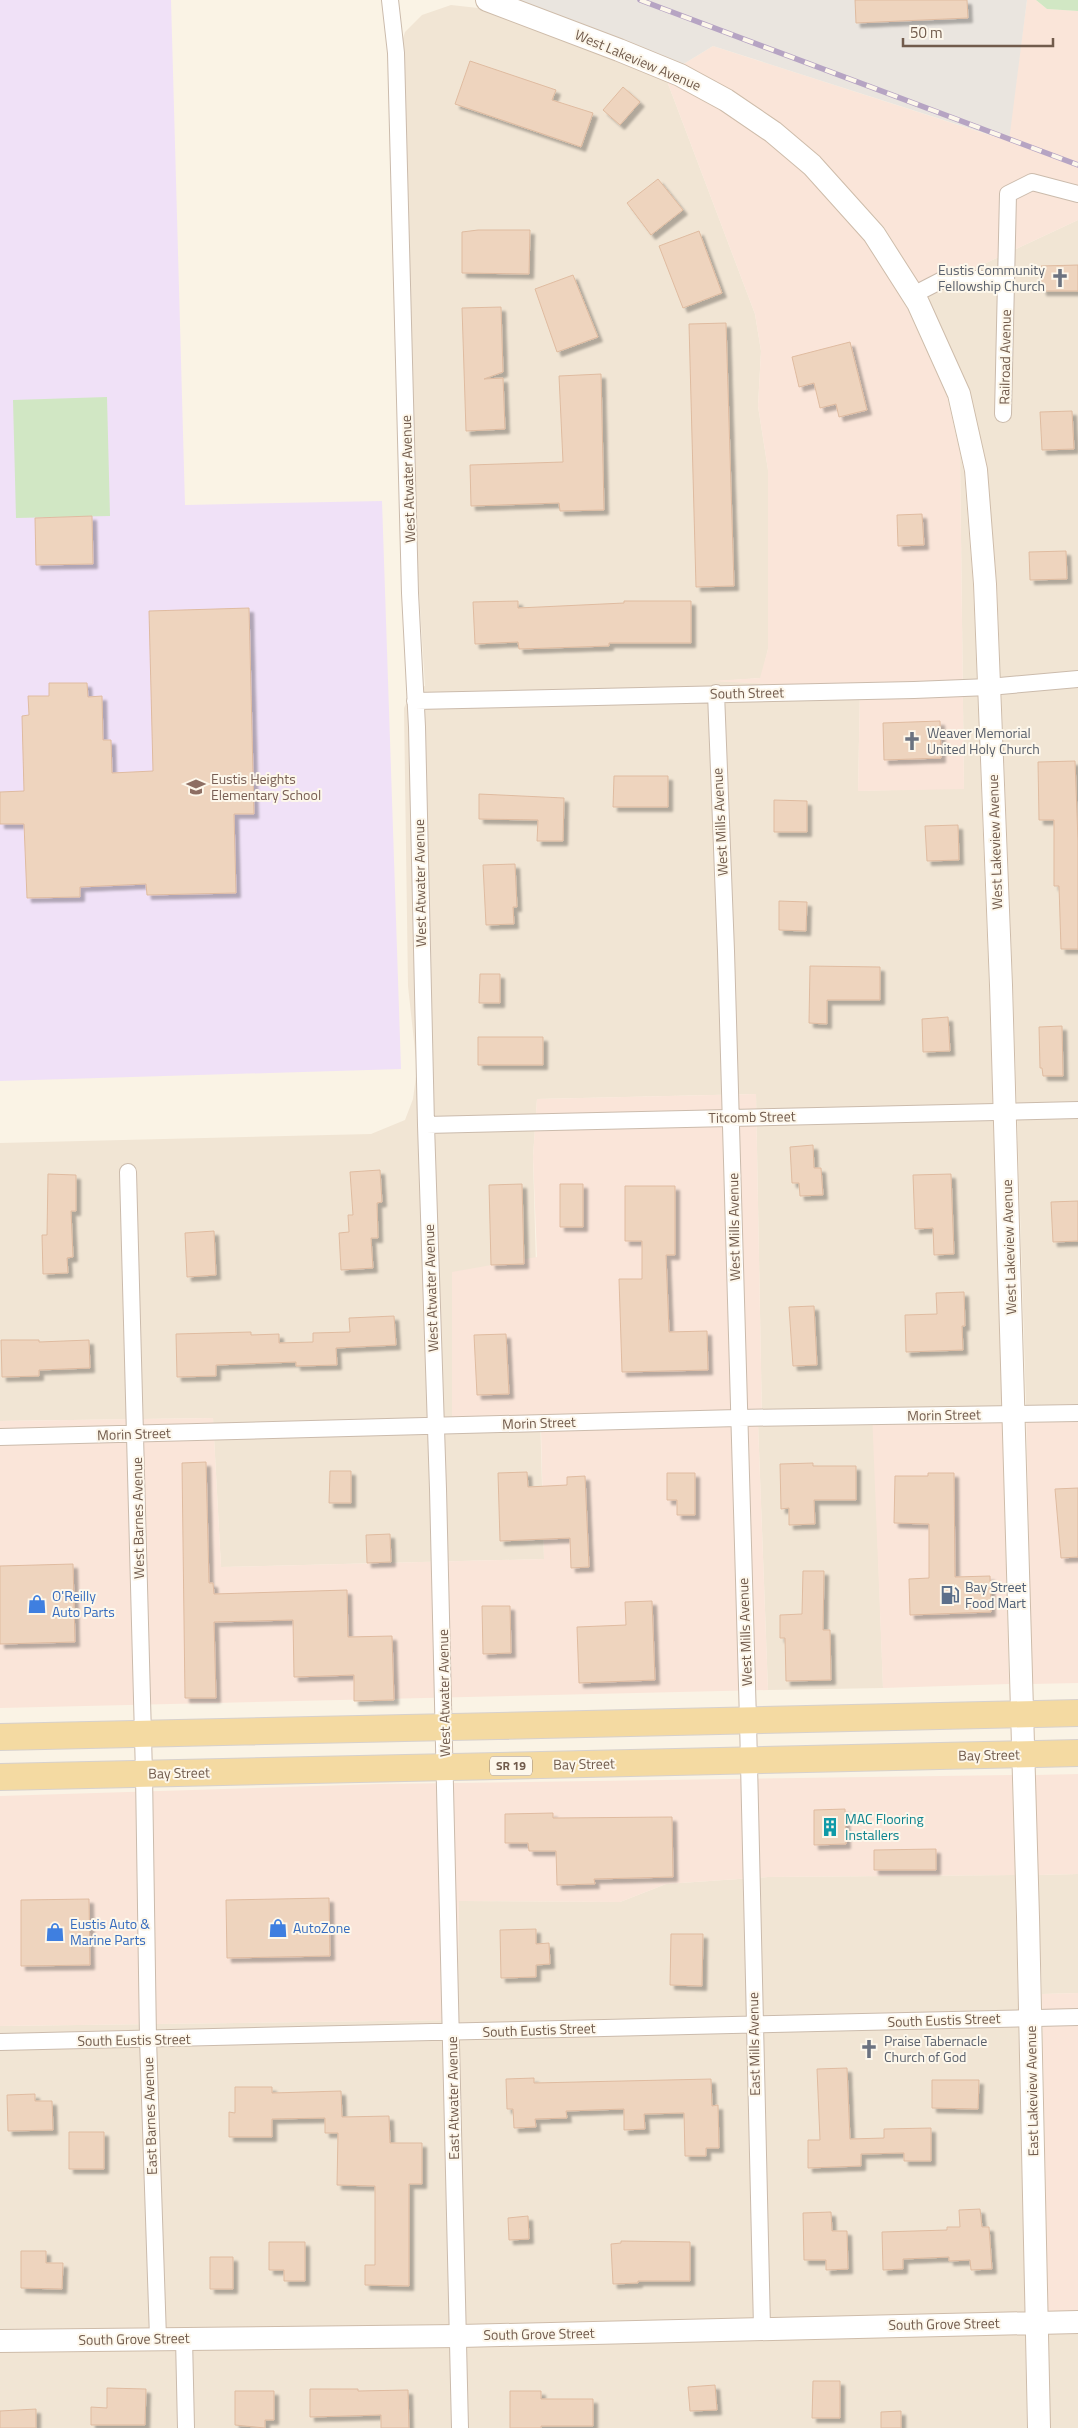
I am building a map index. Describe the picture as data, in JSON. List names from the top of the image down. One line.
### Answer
{"streets":{"main road":["Bay Street","SR 19"],"street":["West Lakeview Avenue","Railroad Avenue","West Atwater Avenue","South Street","West Mills Avenue","Titcomb Street","Morin Street","West Barnes Avenue","South Eustis Street","East Mills Avenue","East Lakeview Avenue","East Atwater Avenue","East Barnes Avenue","South Grove Street"]},"crossings":[["West Lakeview Avenue","South Street"],["West Lakeview Avenue","Titcomb Street"],["West Lakeview Avenue","Morin Street"],["West Lakeview Avenue","Bay Street"],["West Lakeview Avenue","East Lakeview Avenue"],["West Atwater Avenue","South Street"],["West Atwater Avenue","Titcomb Street"],["West Atwater Avenue","Morin Street"],["West Atwater Avenue","Bay Street"],["West Atwater Avenue","East Atwater Avenue"],["South Street","West Mills Avenue"],["West Mills Avenue","Titcomb Street"],["West Mills Avenue","Morin Street"],["West Mills Avenue","Bay Street"],["West Mills Avenue","East Mills Avenue"],["Morin Street","West Barnes Avenue"],["West Barnes Avenue","Bay Street"],["West Barnes Avenue","East Barnes Avenue"],["Bay Street","East Mills Avenue"],["Bay Street","East Lakeview Avenue"],["Bay Street","East Atwater Avenue"],["Bay Street","East Barnes Avenue"],["South Eustis Street","East Mills Avenue"],["South Eustis Street","East Lakeview Avenue"],["South Eustis Street","East Atwater Avenue"],["South Eustis Street","East Barnes Avenue"],["East Mills Avenue","South Grove Street"],["East Lakeview Avenue","South Grove Street"],["East Atwater Avenue","South Grove Street"],["East Barnes Avenue","South Grove Street"]],"places":{"church":["Eustis Community Fellowship Church","Weaver Memorial United Holy Church","Praise Tabernacle Church of God"],"school or university":["Eustis Heights Elementary School"],"fuel station":["Bay Street Food Mart"],"shop":["O'Reilly Auto Parts","AutoZone","Eustis Auto & Marine Parts"],"building":["MAC Flooring Installers"]},"scale_bar":"50 m"}
